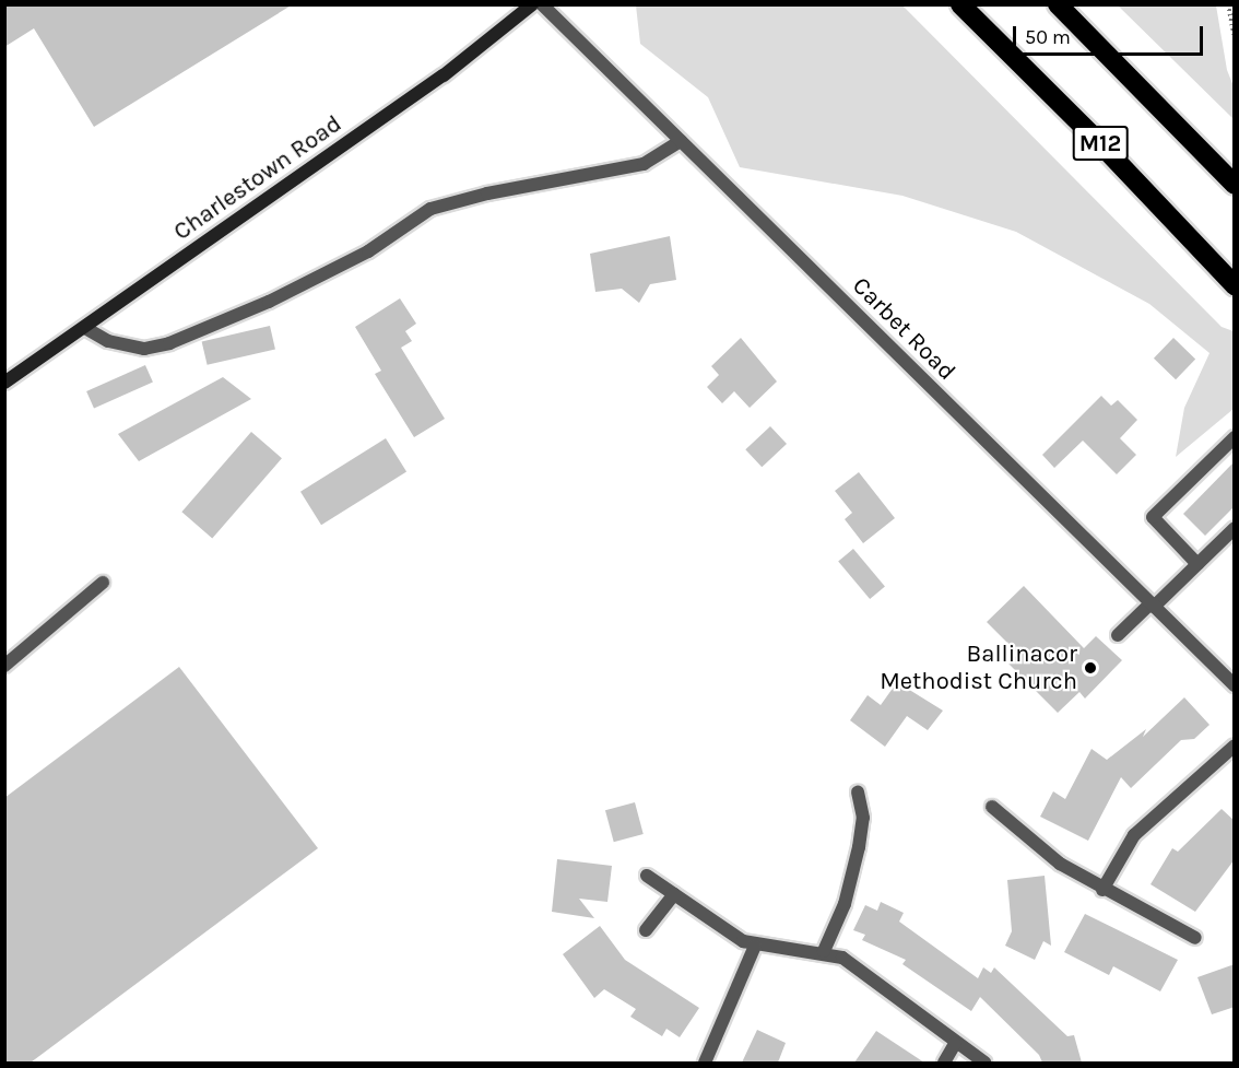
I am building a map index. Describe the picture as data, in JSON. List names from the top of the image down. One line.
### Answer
{"streets":{"highway":["M12"],"main road":["Charlestown Road"],"street":["Carbet Road"]},"places":["Ballinacor Methodist Church"],"scale_bar":"50 m"}
